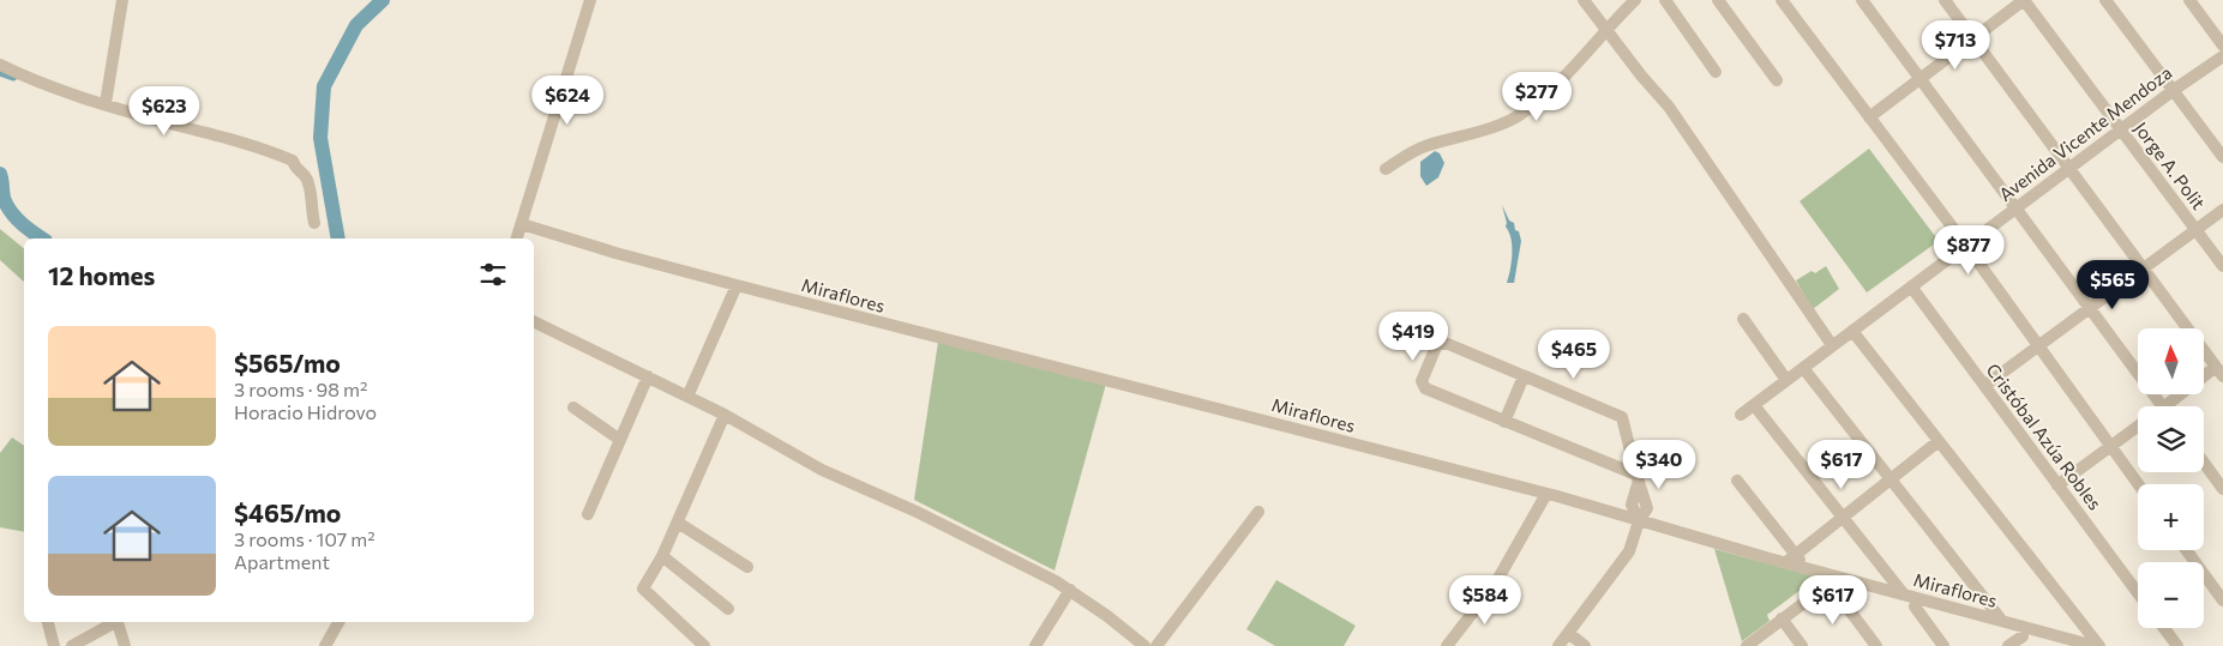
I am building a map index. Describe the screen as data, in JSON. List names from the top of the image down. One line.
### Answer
{"streets":{"street":["Avenida Vicente Mendoza","Jorge A. Polit","Miraflores","Cristóbal Azúa Robles"]},"crossings":[["Avenida Vicente Mendoza","Jorge A. Polit"],["Avenida Vicente Mendoza","Cristóbal Azúa Robles"]],"north":"top","page":{"price":["$713","$277","$624","$623","$877","$565","$419","$465","$340","$617","$584","$617"],"heading":"12 homes","list":[{"name":"$565/mo","note":"3 rooms · 98 m² · Horacio Hidrovo"},{"name":"$465/mo","note":"3 rooms · 107 m² · Apartment"}],"map_buttons":["+","−"]}}
